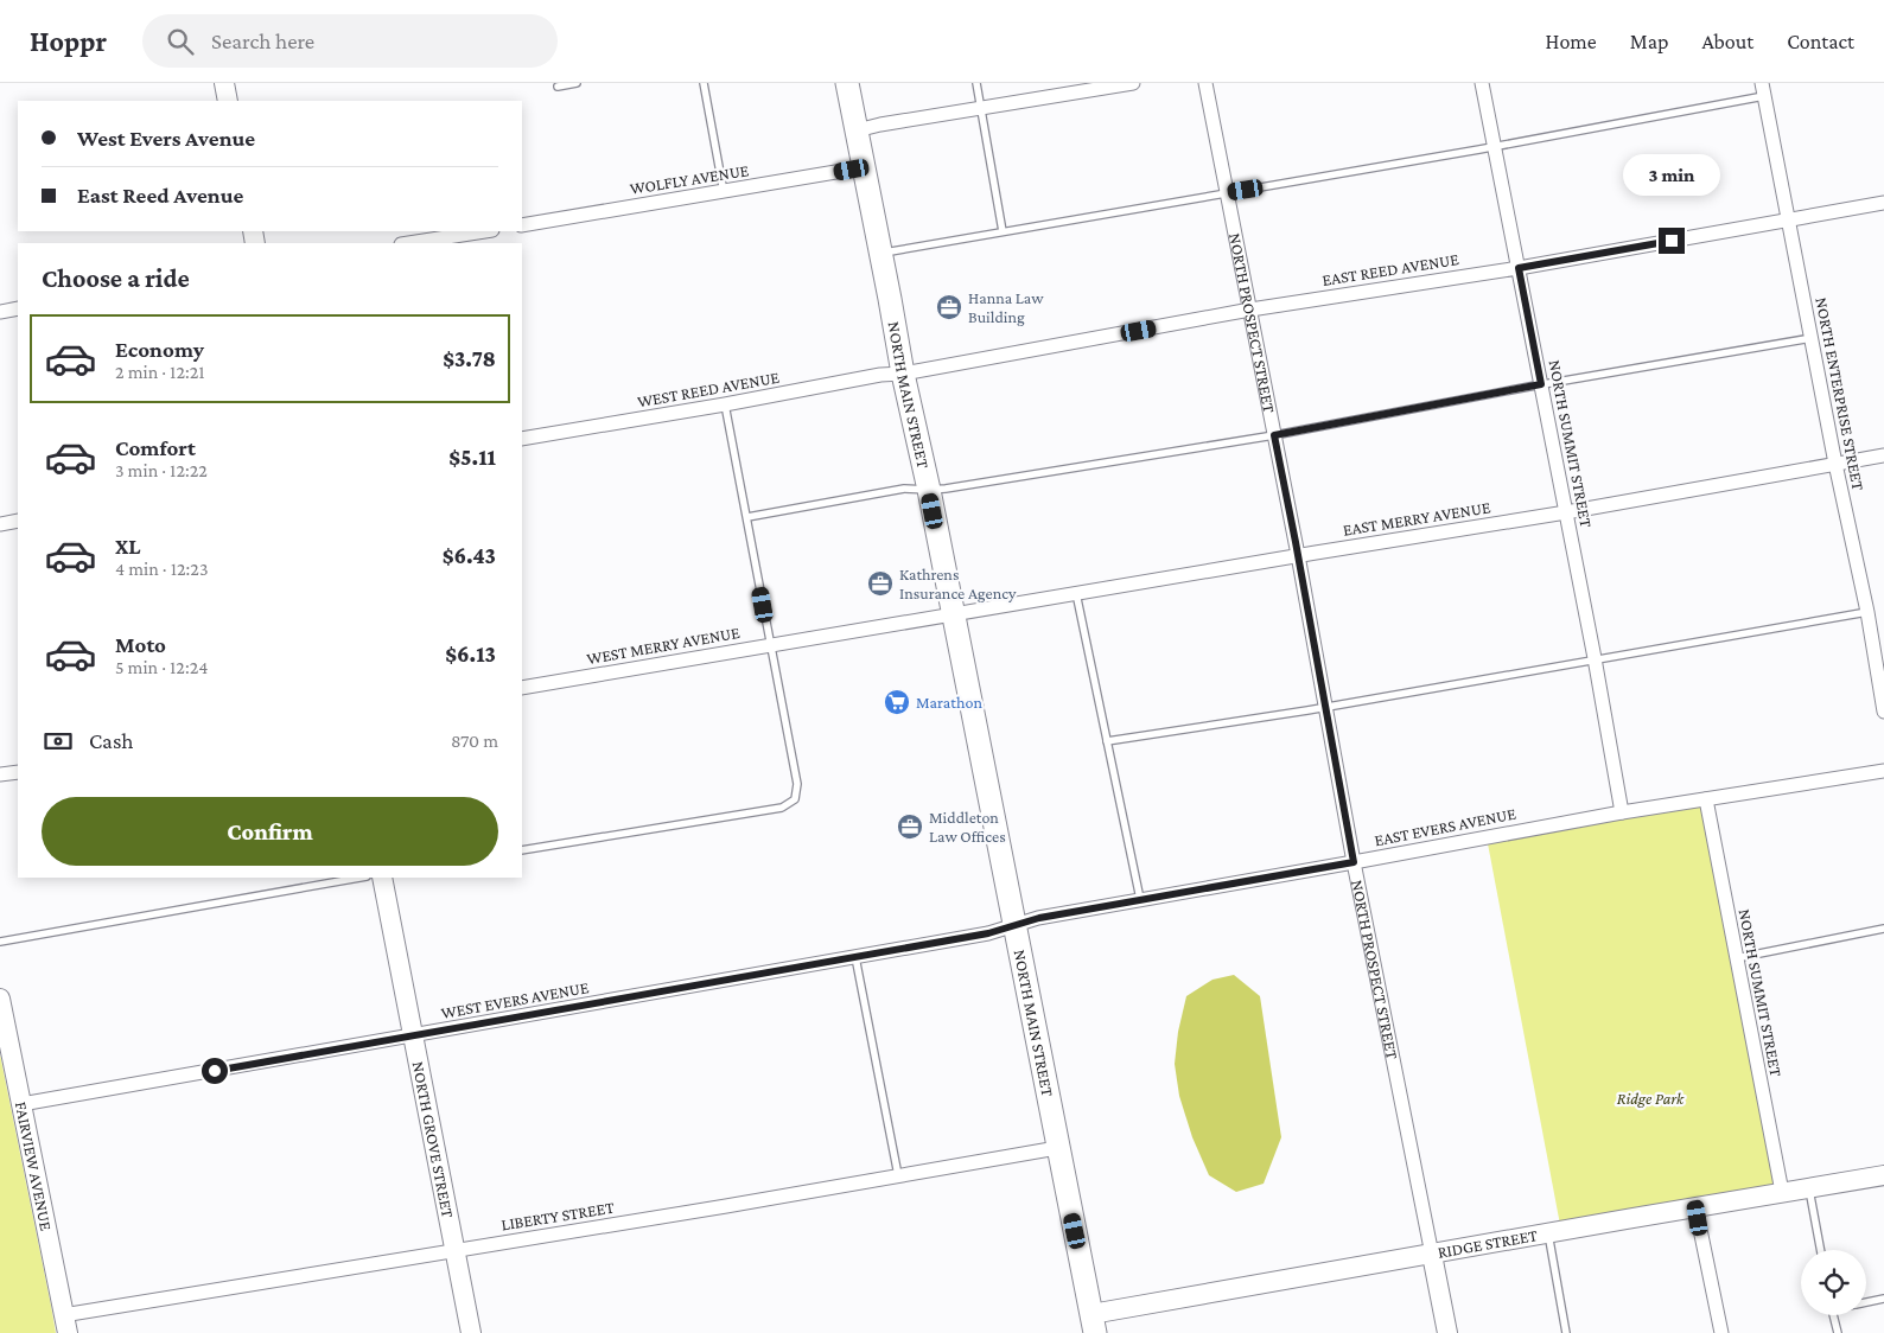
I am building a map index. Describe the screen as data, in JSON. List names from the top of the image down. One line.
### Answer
{"streets":{"main road":["NORTH MAIN STREET"],"street":["WOLFLY AVENUE","EAST REED AVENUE","NORTH PROSPECT STREET","WEST REED AVENUE","NORTH ENTERPRISE STREET","NORTH SUMMIT STREET","EAST MERRY AVENUE","WEST MERRY AVENUE","EAST EVERS AVENUE","WEST EVERS AVENUE","NORTH GROVE STREET","FAIRVIEW AVENUE","LIBERTY STREET","RIDGE STREET"]},"crossings":[["WOLFLY AVENUE","NORTH MAIN STREET"],["EAST REED AVENUE","NORTH PROSPECT STREET"],["EAST REED AVENUE","WEST REED AVENUE"],["EAST REED AVENUE","NORTH MAIN STREET"],["EAST REED AVENUE","NORTH ENTERPRISE STREET"],["EAST REED AVENUE","NORTH SUMMIT STREET"],["NORTH PROSPECT STREET","EAST MERRY AVENUE"],["NORTH PROSPECT STREET","EAST EVERS AVENUE"],["NORTH PROSPECT STREET","RIDGE STREET"],["WEST REED AVENUE","NORTH MAIN STREET"],["NORTH MAIN STREET","EAST MERRY AVENUE"],["NORTH MAIN STREET","WEST MERRY AVENUE"],["NORTH MAIN STREET","EAST EVERS AVENUE"],["NORTH MAIN STREET","WEST EVERS AVENUE"],["NORTH MAIN STREET","LIBERTY STREET"],["NORTH MAIN STREET","RIDGE STREET"],["NORTH ENTERPRISE STREET","EAST MERRY AVENUE"],["NORTH SUMMIT STREET","EAST MERRY AVENUE"],["NORTH SUMMIT STREET","EAST EVERS AVENUE"],["NORTH SUMMIT STREET","RIDGE STREET"],["EAST MERRY AVENUE","WEST MERRY AVENUE"],["EAST EVERS AVENUE","WEST EVERS AVENUE"],["WEST EVERS AVENUE","NORTH GROVE STREET"],["WEST EVERS AVENUE","FAIRVIEW AVENUE"],["NORTH GROVE STREET","LIBERTY STREET"],["FAIRVIEW AVENUE","LIBERTY STREET"]],"parks":["Ridge Park"],"places":{"office":["Hanna Law Building","Kathrens Insurance Agency","Middleton Law Offices"],"supermarket":["Marathon"]},"page":{"header":"Hoppr","search":"Search here","nav":["Home","Map","About","Contact"],"banner":["West Evers Avenue","East Reed Avenue"],"bubble":"3 min","heading":"Choose a ride","list":[{"name":"Economy","note":"2 min · 12:21","value":"$3.78"},{"name":"Comfort","note":"3 min · 12:22","value":"$5.11"},{"name":"XL","note":"4 min · 12:23","value":"$6.43"},{"name":"Moto","note":"5 min · 12:24","value":"$6.13"}],"pay":["Cash","870 m"],"buttons":"Confirm"}}
